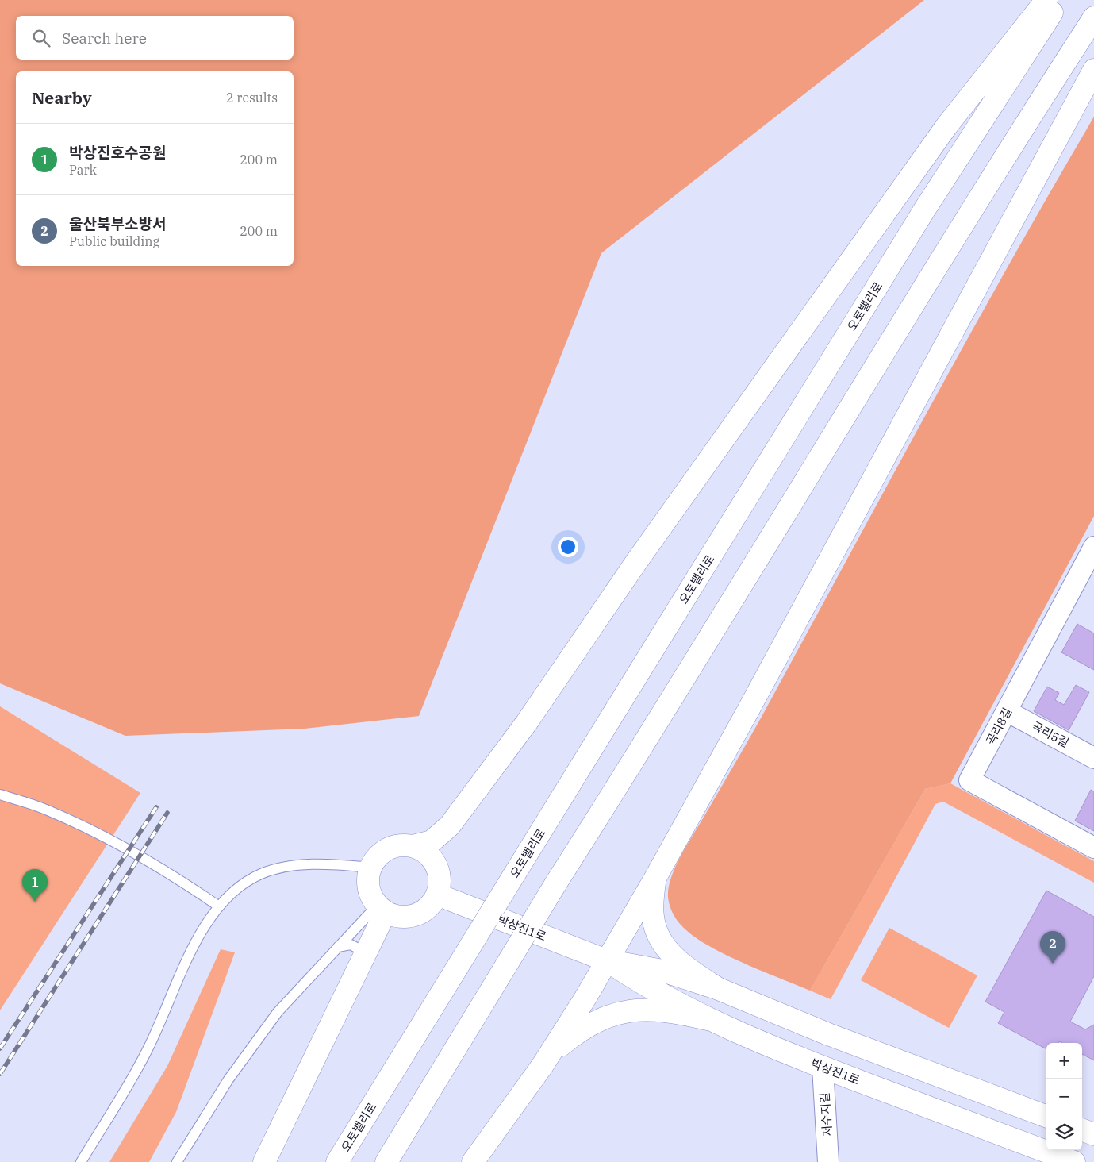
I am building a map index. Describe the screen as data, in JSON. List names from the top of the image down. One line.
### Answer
{"streets":{"main road":["오토밸리로","박상진1로"],"street":["곡리8길","곡리5길","저수지길"]},"crossings":[["곡리8길","곡리5길"],["박상진1로","저수지길"]],"page":{"search":"Search here","heading":["Nearby","2 results"],"list":[{"mark":"1","name":"박상진호수공원","note":"Park","value":"200 m"},{"mark":"2","name":"울산북부소방서","note":"Public building","value":"200 m"}],"pins":["1","2"],"map_buttons":["+","−"]}}
